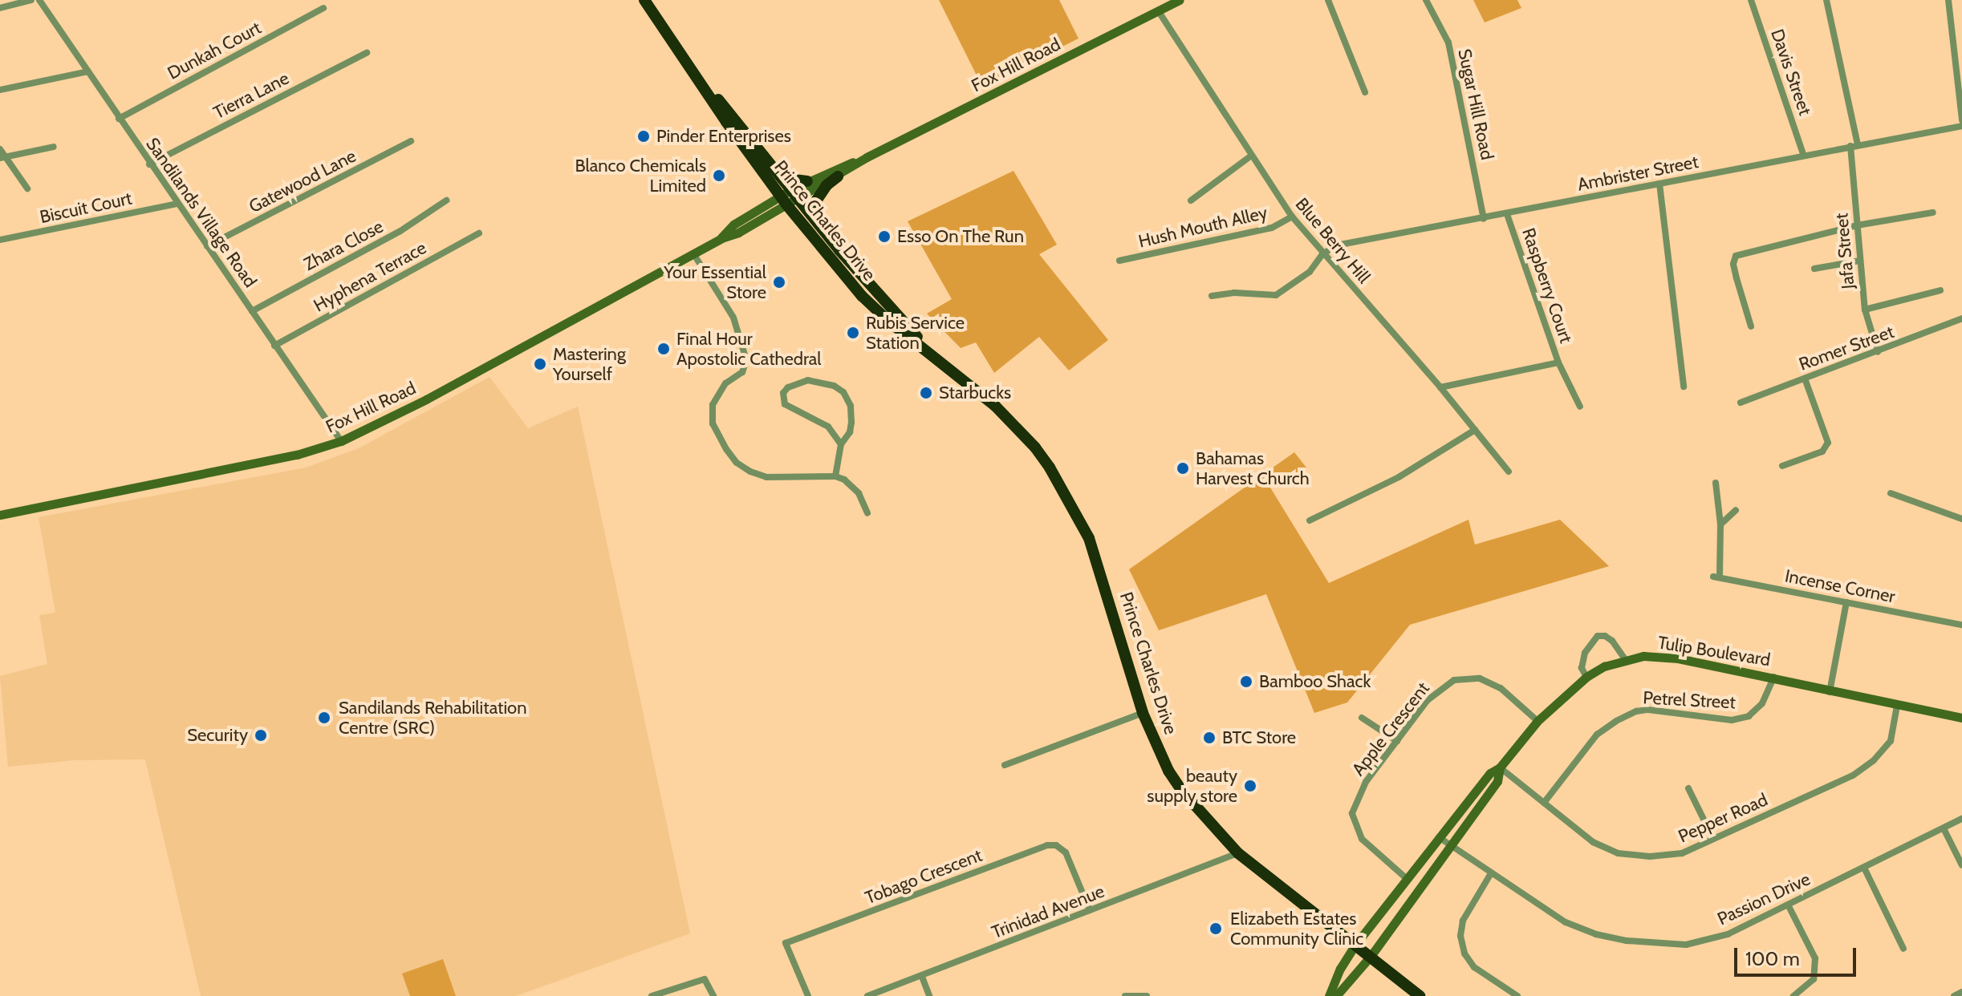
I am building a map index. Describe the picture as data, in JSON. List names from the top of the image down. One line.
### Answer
{"streets":{"highway":["Prince Charles Drive"],"main road":["Fox Hill Road","Tulip Boulevard"],"street":["Dunkah Court","Davis Street","Tierra Lane","Sugar Hill Road","Ambrister Street","Gatewood Lane","Biscuit Court","Sandilands Village Road","Hush Mouth Alley","Blue Berry Hill","Zhara Close","Jafa Street","Hyphena Terrace","Raspberry Court","Romer Street","Incense Corner","Petrel Street","Apple Crescent","Pepper Road","Tobago Crescent","Passion Drive","Trinidad Avenue"]},"crossings":[["Dunkah Court","Sandilands Village Road"],["Fox Hill Road","Sandilands Village Road"],["Fox Hill Road","Prince Charles Drive"],["Fox Hill Road","Blue Berry Hill"],["Davis Street","Ambrister Street"],["Tierra Lane","Sandilands Village Road"],["Sugar Hill Road","Ambrister Street"],["Ambrister Street","Blue Berry Hill"],["Ambrister Street","Jafa Street"],["Ambrister Street","Raspberry Court"],["Gatewood Lane","Sandilands Village Road"],["Biscuit Court","Sandilands Village Road"],["Sandilands Village Road","Zhara Close"],["Sandilands Village Road","Hyphena Terrace"],["Prince Charles Drive","Tulip Boulevard"],["Prince Charles Drive","Trinidad Avenue"],["Hush Mouth Alley","Blue Berry Hill"],["Blue Berry Hill","Raspberry Court"],["Jafa Street","Romer Street"],["Tulip Boulevard","Petrel Street"],["Tulip Boulevard","Apple Crescent"],["Tulip Boulevard","Pepper Road"],["Tulip Boulevard","Passion Drive"],["Petrel Street","Pepper Road"],["Tobago Crescent","Trinidad Avenue"]],"places":["Pinder Enterprises","Blanco Chemicals Limited","Esso On The Run","Your Essential Store","Rubis Service Station","Final Hour Apostolic Cathedral","Mastering Yourself","Starbucks","Bahamas Harvest Church","Bamboo Shack","Sandilands Rehabilitation Centre (SRC)","Security","BTC Store","beauty supply store","Elizabeth Estates Community Clinic"],"scale_bar":"100 m"}
